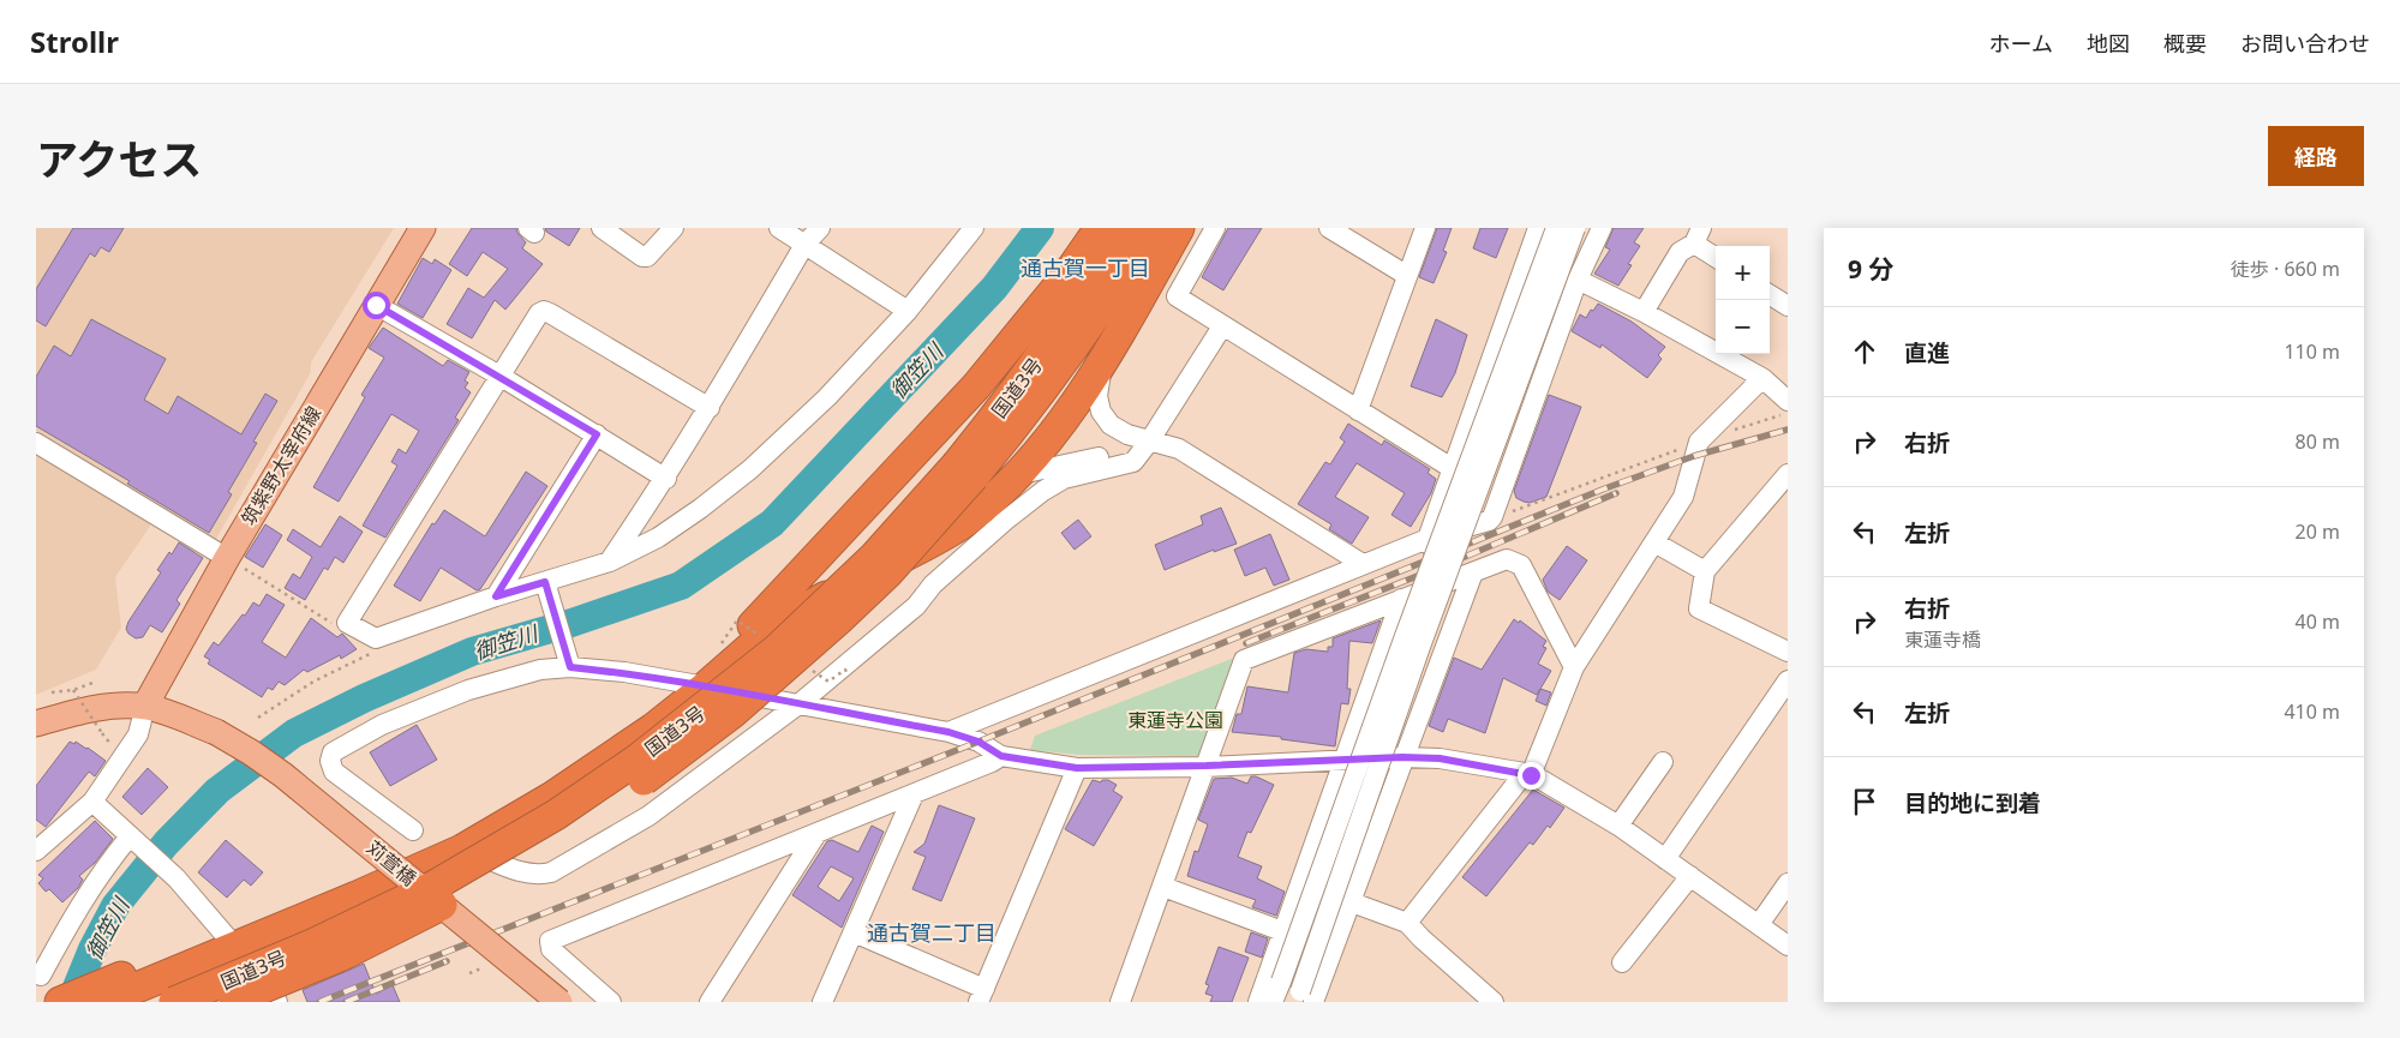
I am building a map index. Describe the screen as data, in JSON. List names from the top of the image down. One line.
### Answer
{"streets":{"highway":["国道3号"],"main road":["筑紫野太宰府線","苅萱橋"]},"crossings":[["筑紫野太宰府線","苅萱橋"]],"districts":["通古賀一丁目","通古賀二丁目"],"water":["御笠川"],"parks":["東蓮寺公園"],"page":{"header":"Strollr","nav":["ホーム","地図","概要","お問い合わせ"],"title":"アクセス","buttons":"経路","heading":["9 分","徒歩 · 660 m"],"map_buttons":["+","−"],"list":[["直進","110 m"],["右折","80 m"],["左折","20 m"],["右折","東蓮寺橋","40 m"],["左折","410 m"],"目的地に到着"]}}
